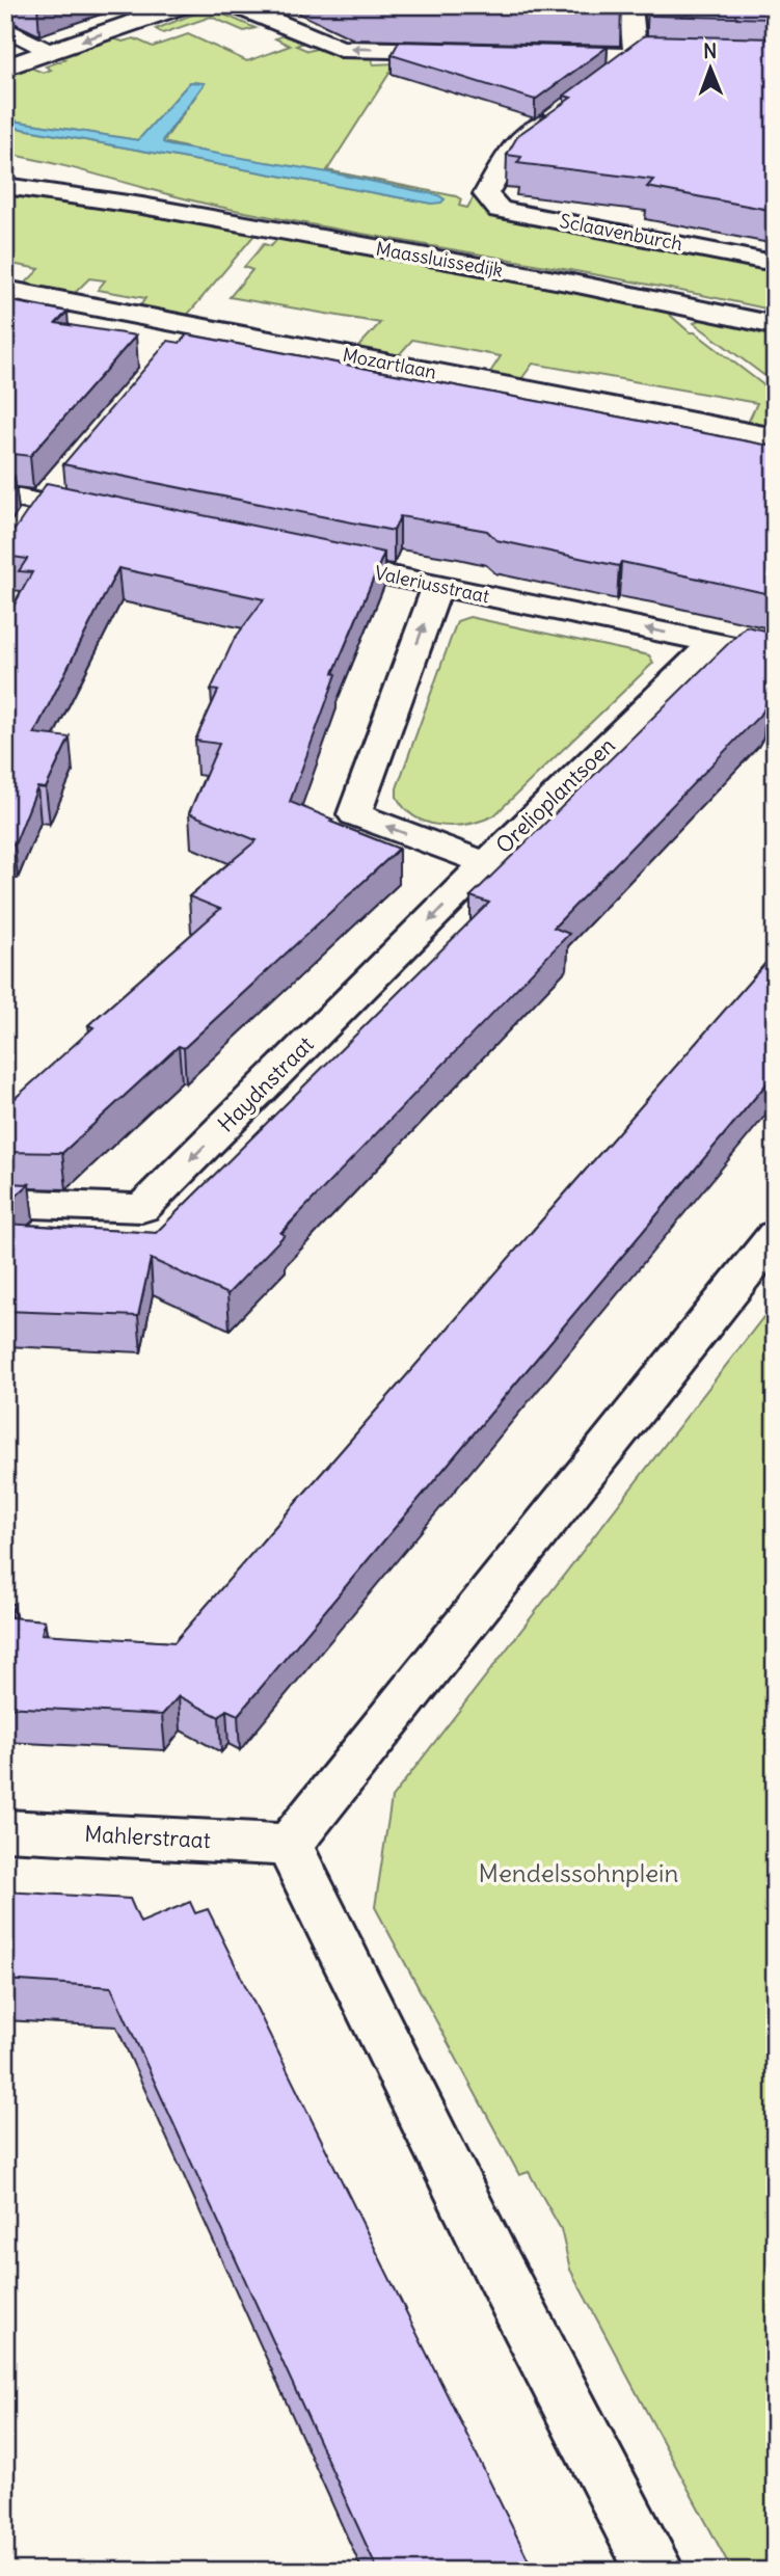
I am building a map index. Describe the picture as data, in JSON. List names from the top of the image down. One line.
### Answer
{"streets":{"street":["Sclaavenburch","Maassluissedijk","Mozartlaan","Valeriusstraat","Orelioplantsoen","Haydnstraat","Mahlerstraat"]},"crossings":[["Valeriusstraat","Orelioplantsoen"],["Orelioplantsoen","Haydnstraat"]],"one_way":["Valeriusstraat","Haydnstraat"],"parks":["Mendelssohnplein"],"north":"top"}
